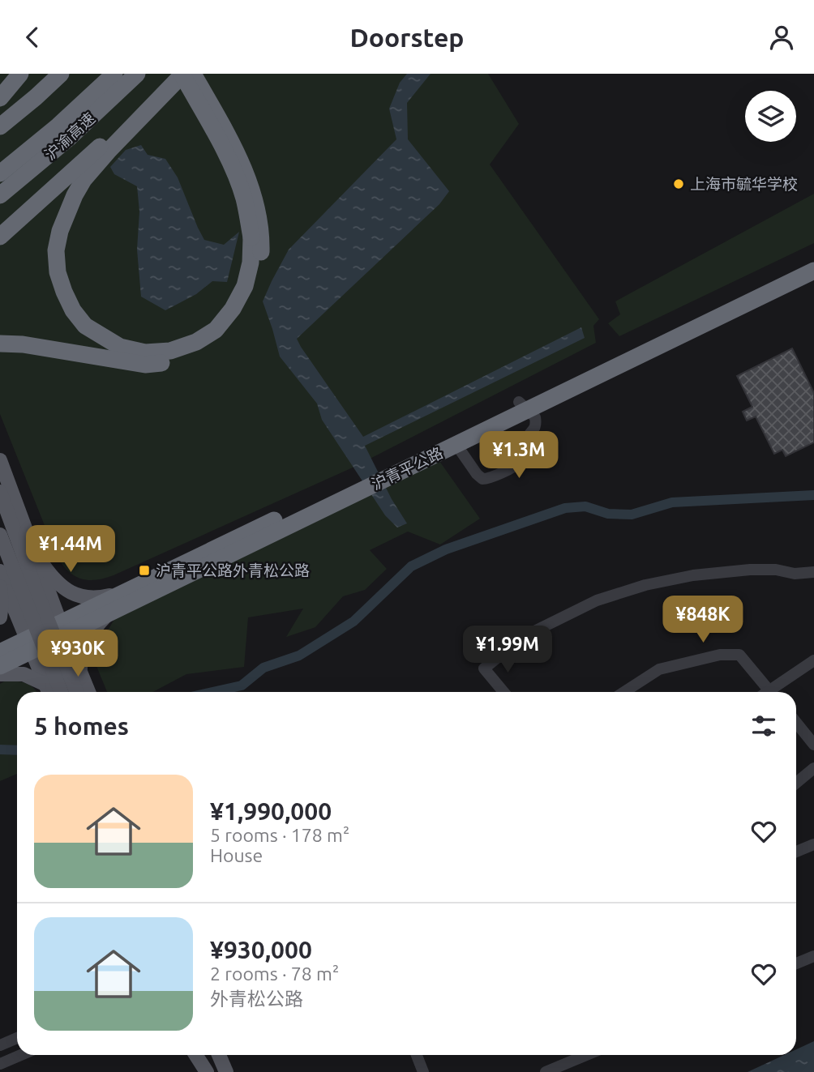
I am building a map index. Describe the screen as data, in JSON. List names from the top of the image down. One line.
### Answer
{"streets":{"highway":["沪渝高速","沪青平公路"]},"places":{"other":["上海市毓华学校"],"transit":["沪青平公路外青松公路"]},"page":{"header":"Doorstep","price":["¥1.3M","¥1.44M","¥848K","¥1.99M","¥930K"],"heading":"5 homes","list":[{"name":"¥1,990,000","note":"5 rooms · 178 m² · House"},{"name":"¥930,000","note":"2 rooms · 78 m² · 外青松公路"}]}}
